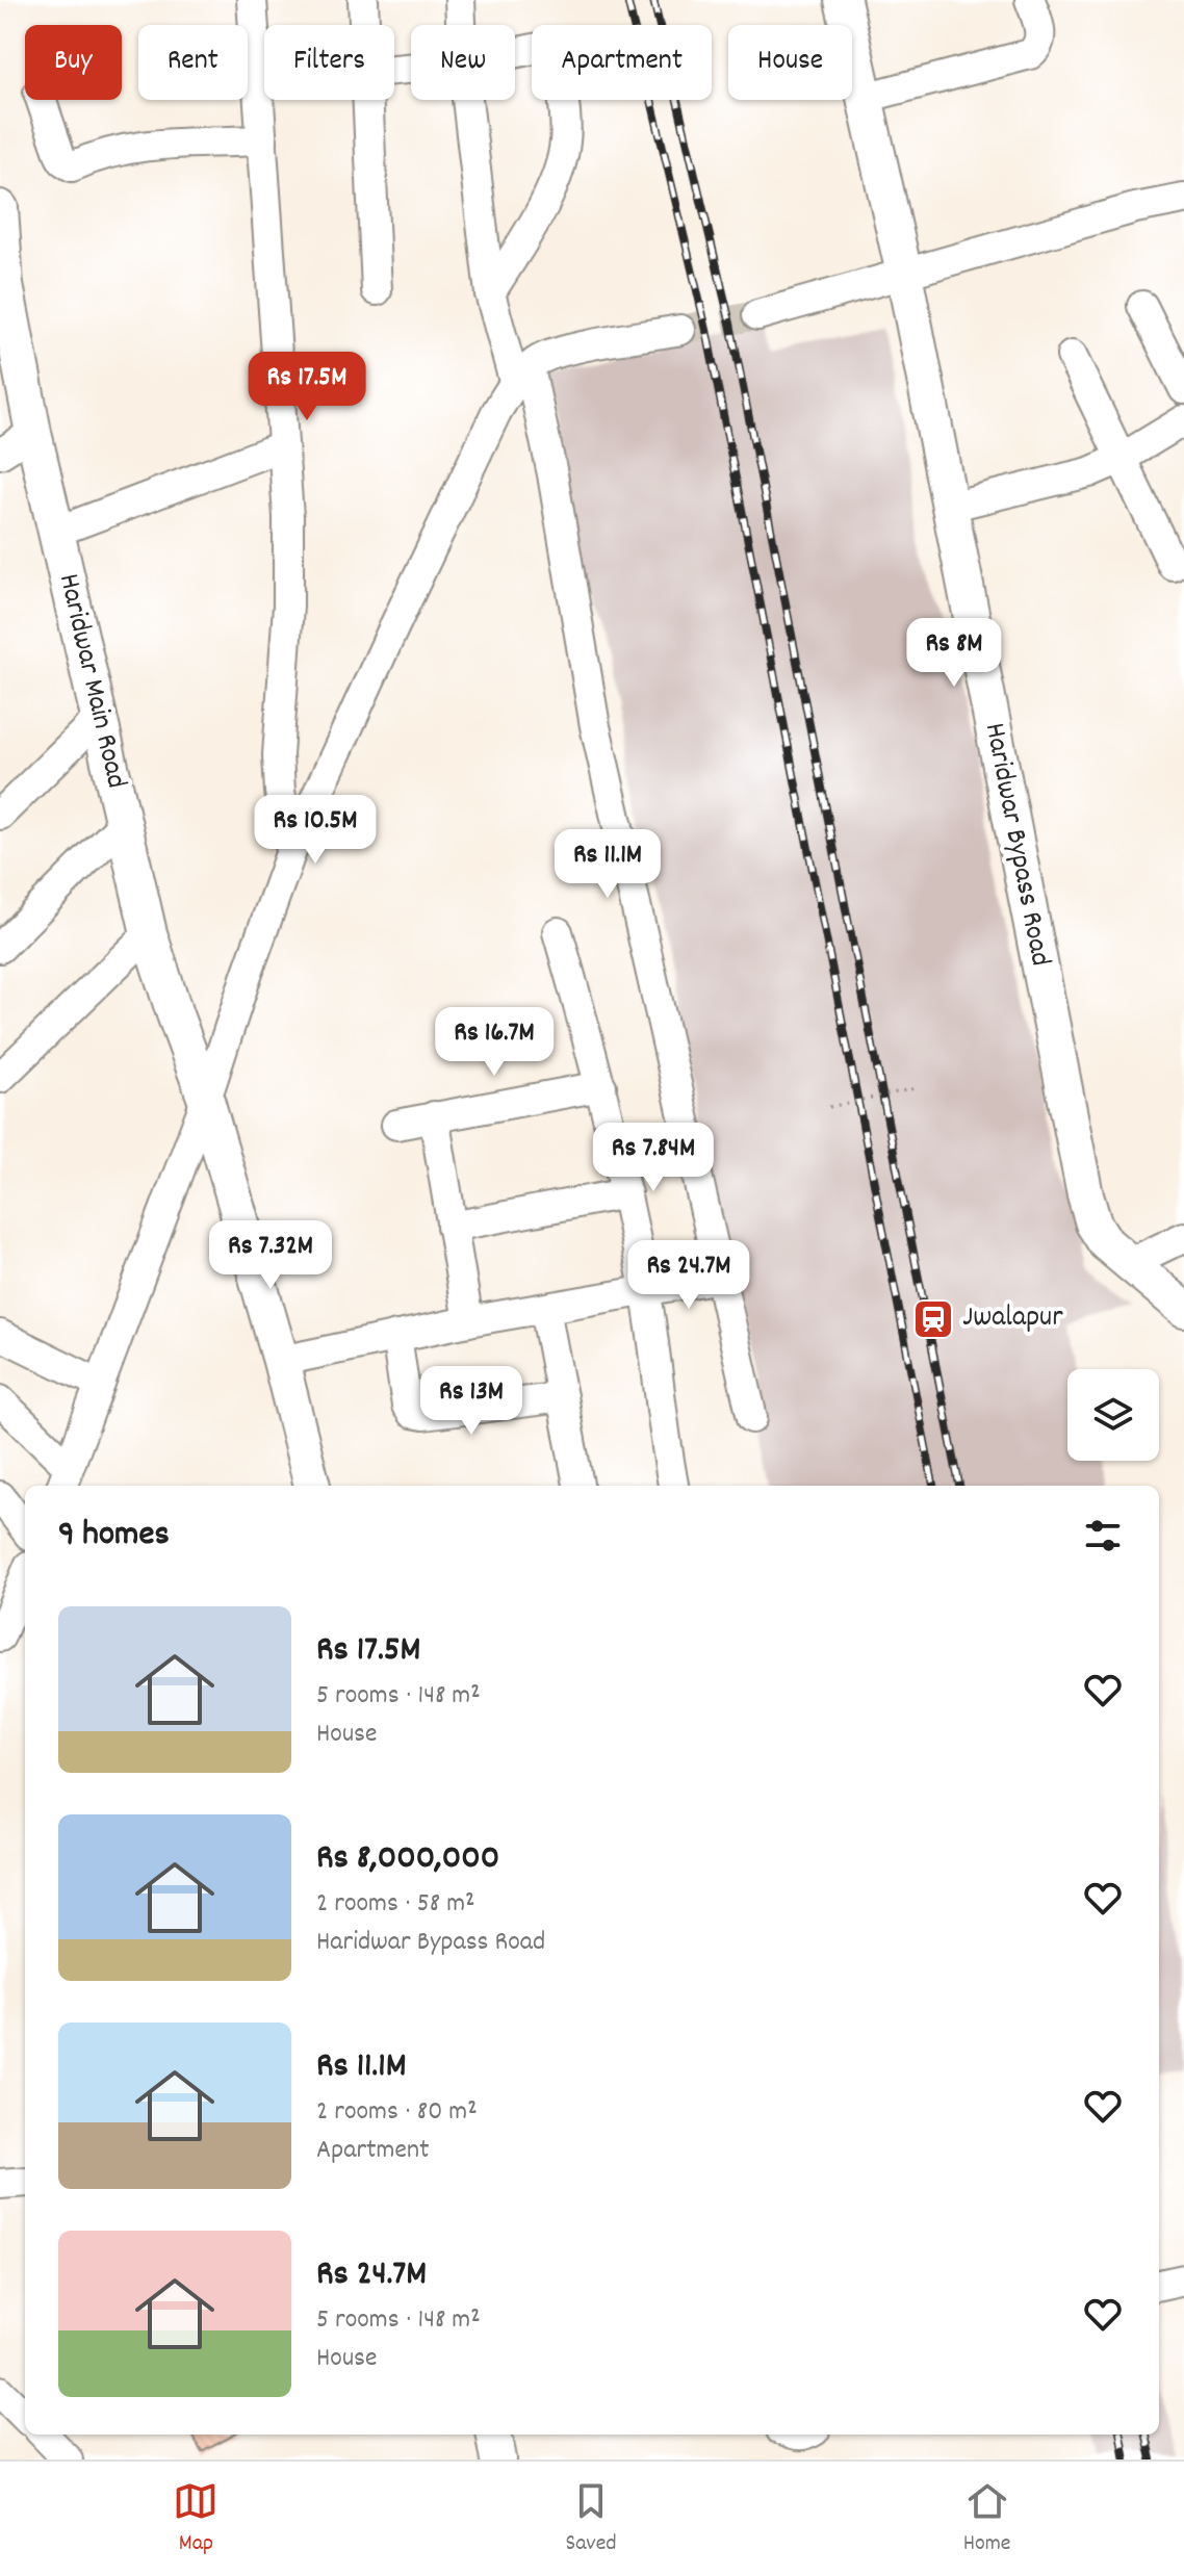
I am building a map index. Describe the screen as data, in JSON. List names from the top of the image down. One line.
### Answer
{"streets":{"main road":["Haridwar Main Road","Haridwar Bypass Road"]},"places":{"station":["Jwalapur"]},"page":{"chip":["Buy","Rent","Filters","New","Apartment","House"],"price":["Rs 17.5M","Rs 8M","Rs 10.5M","Rs 11.1M","Rs 16.7M","Rs 7.84M","Rs 7.32M","Rs 24.7M","Rs 13M"],"heading":"9 homes","list":[{"name":"Rs 17.5M","note":"5 rooms · 148 m² · House"},{"name":"Rs 8,000,000","note":"2 rooms · 58 m² · Haridwar Bypass Road"},{"name":"Rs 11.1M","note":"2 rooms · 80 m² · Apartment"},{"name":"Rs 24.7M","note":"5 rooms · 148 m² · House"}],"tabs":["Map","Saved","Home"]}}
